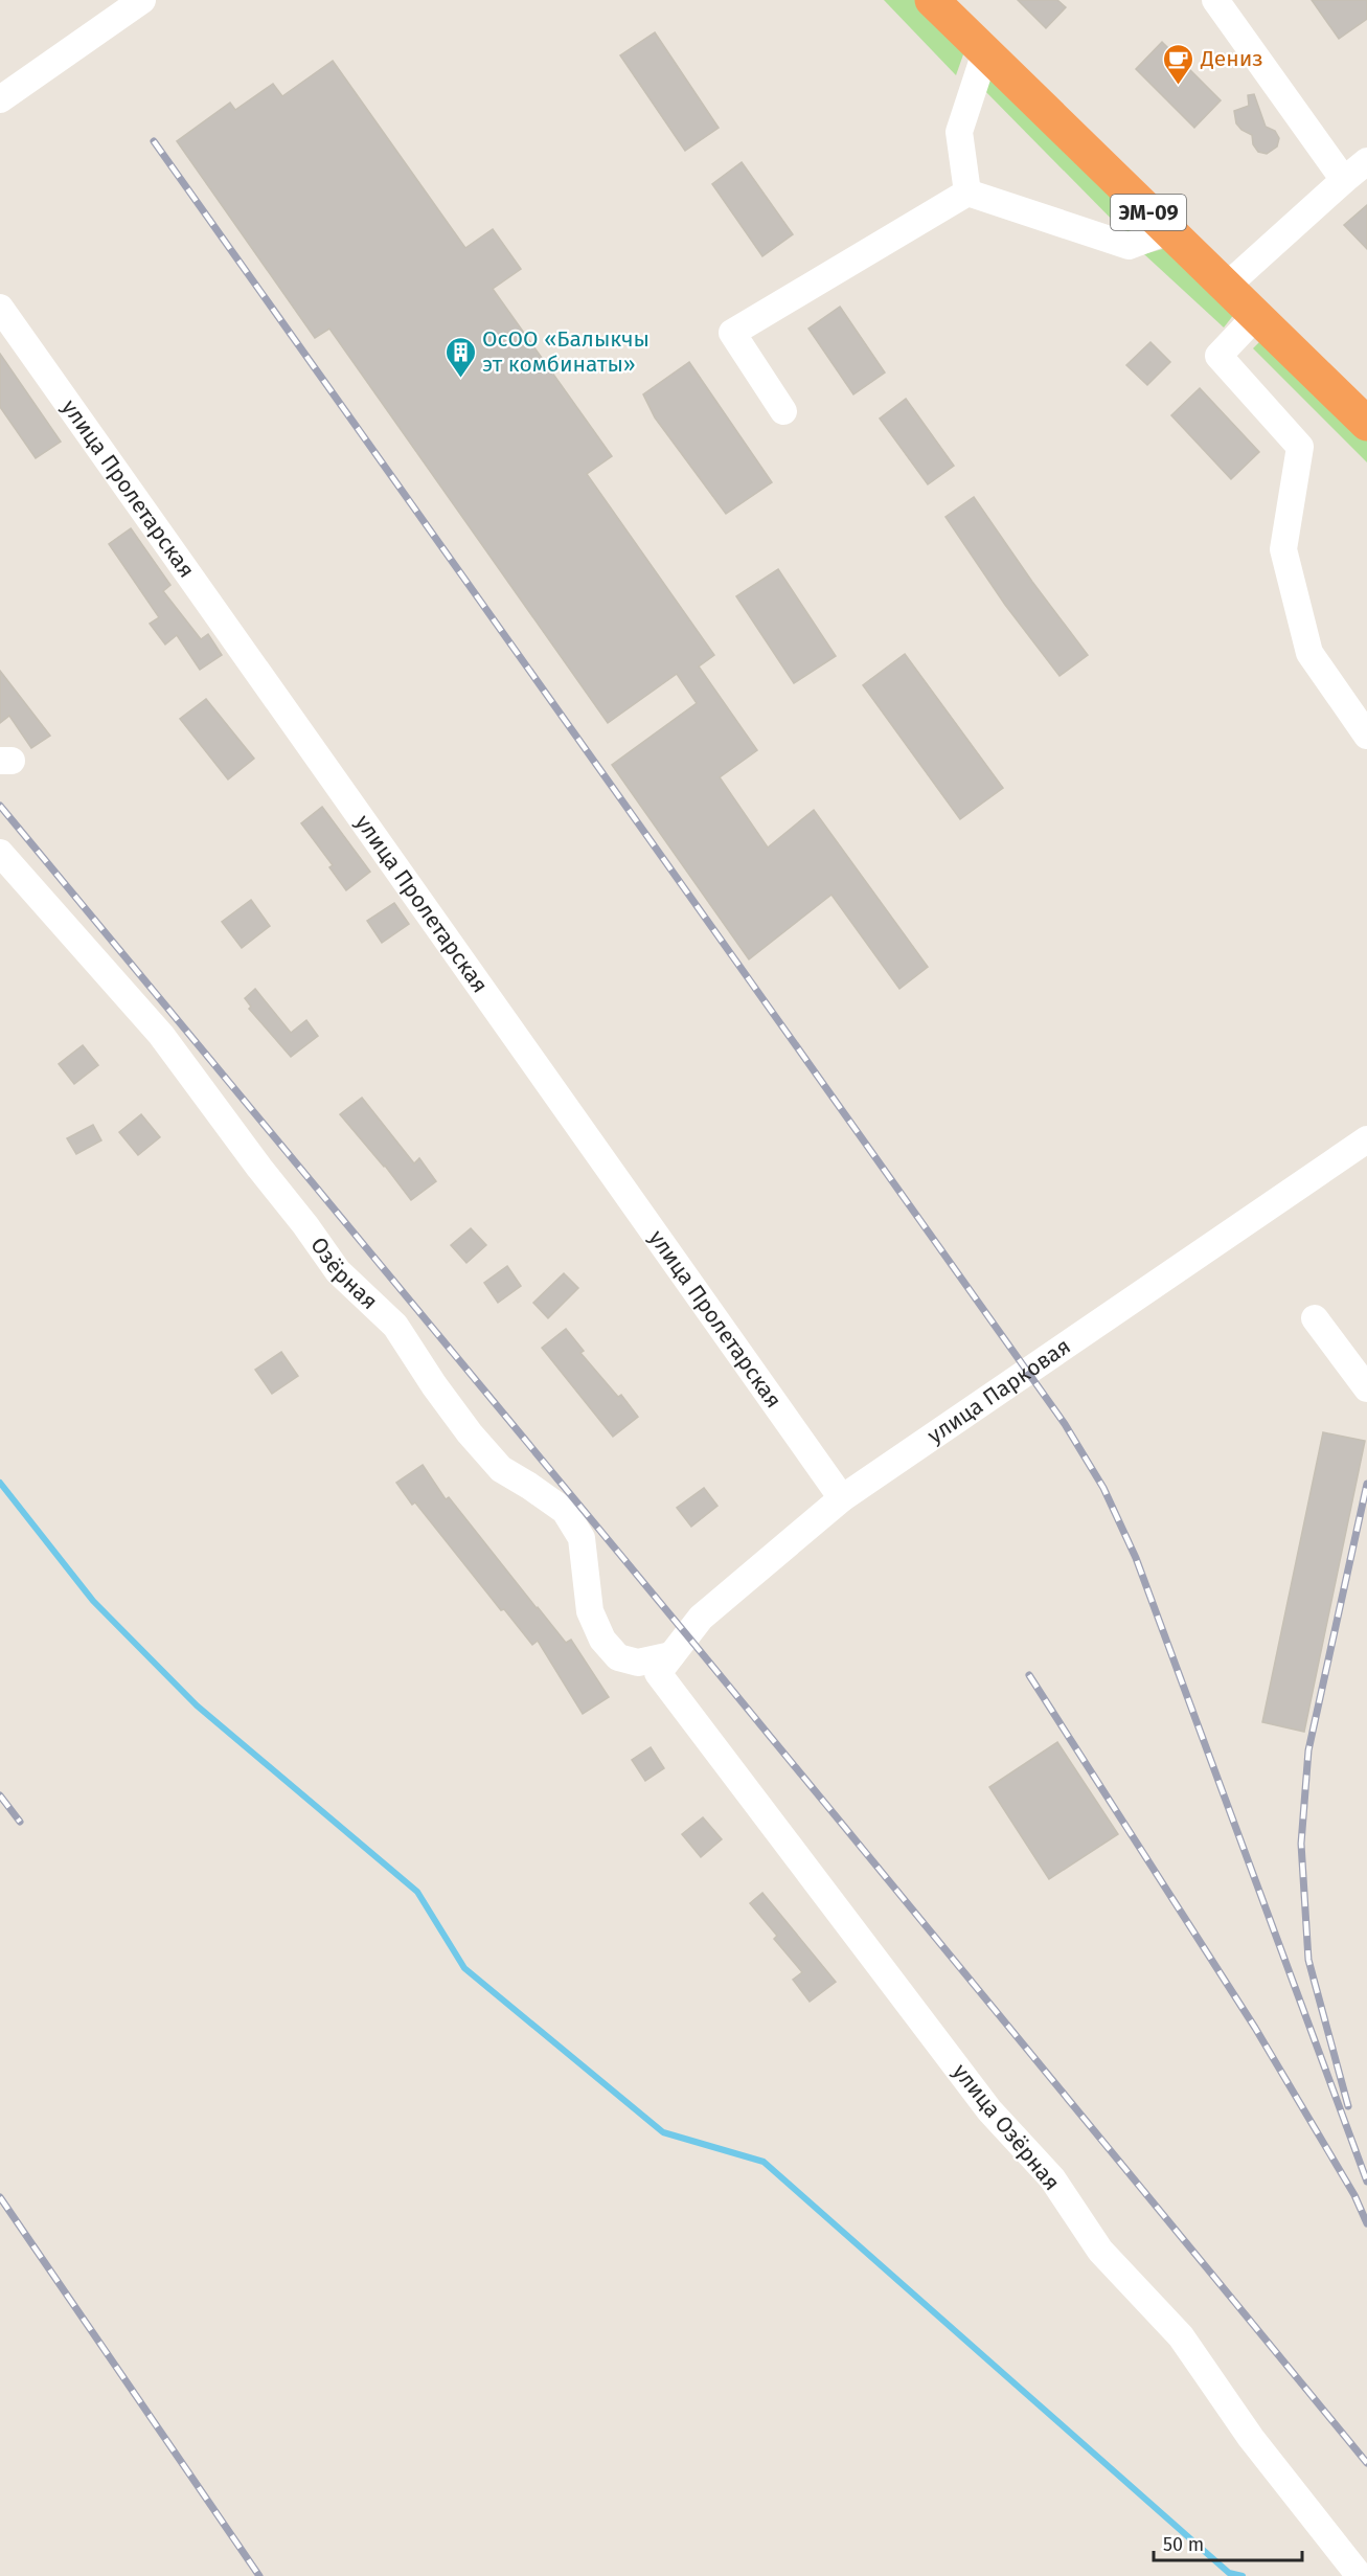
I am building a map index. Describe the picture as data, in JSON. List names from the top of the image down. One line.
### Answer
{"streets":{"highway":["ЭМ-09"],"street":["улица Пролетарская","Озёрная","улица Парковая","улица Озёрная"]},"crossings":[["улица Пролетарская","улица Парковая"],["Озёрная","улица Парковая"],["Озёрная","улица Озёрная"],["улица Парковая","улица Озёрная"]],"places":{"cafe":["Дениз"],"building":["ОсОО «Балыкчы эт комбинаты»"]},"scale_bar":"50 m"}
